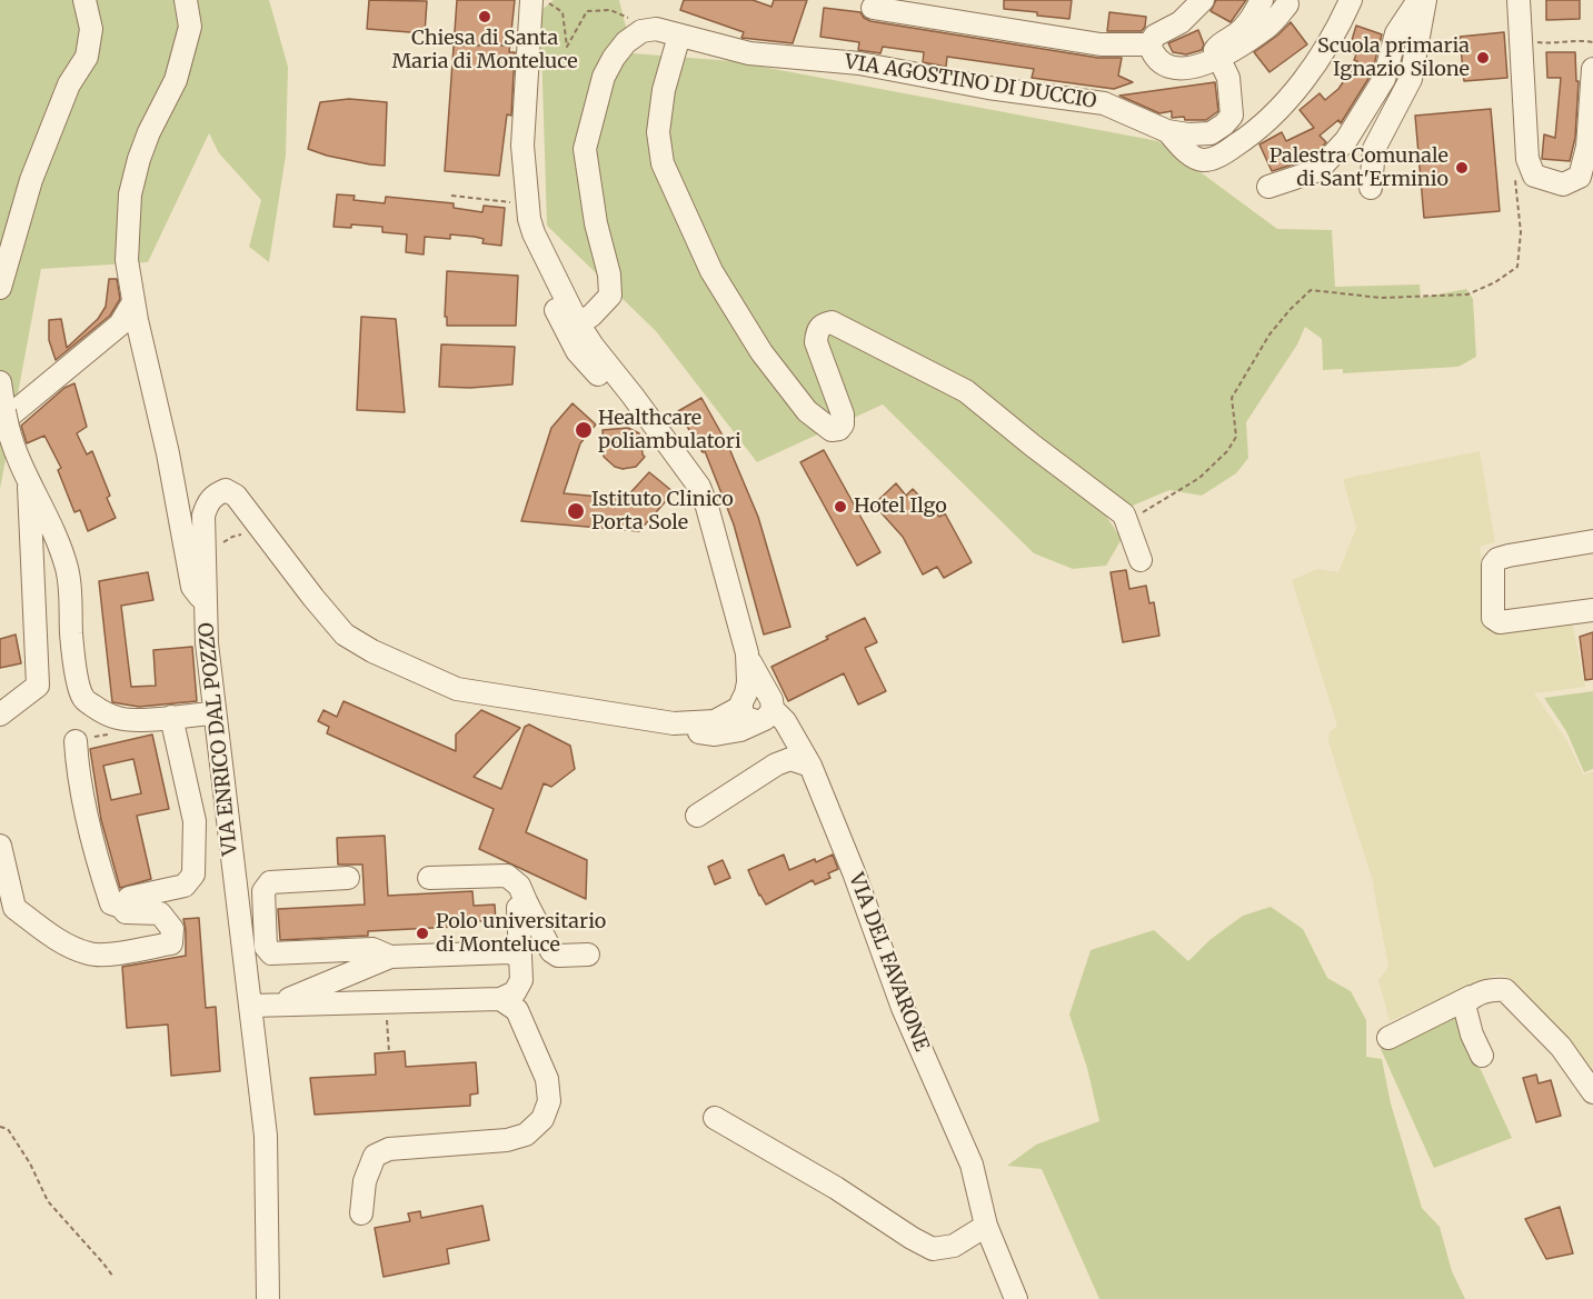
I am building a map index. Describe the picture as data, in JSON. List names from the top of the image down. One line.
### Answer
{"streets":{"street":["VIA AGOSTINO DI DUCCIO","VIA ENRICO DAL POZZO","VIA DEL FAVARONE"]},"places":["Chiesa di Santa Maria di Monteluce","Scuola primaria Ignazio Silone","Palestra Comunale di Sant'Erminio","Healthcare poliambulatori","Hotel Ilgo","Istituto Clinico Porta Sole","Polo universitario di Monteluce"]}
